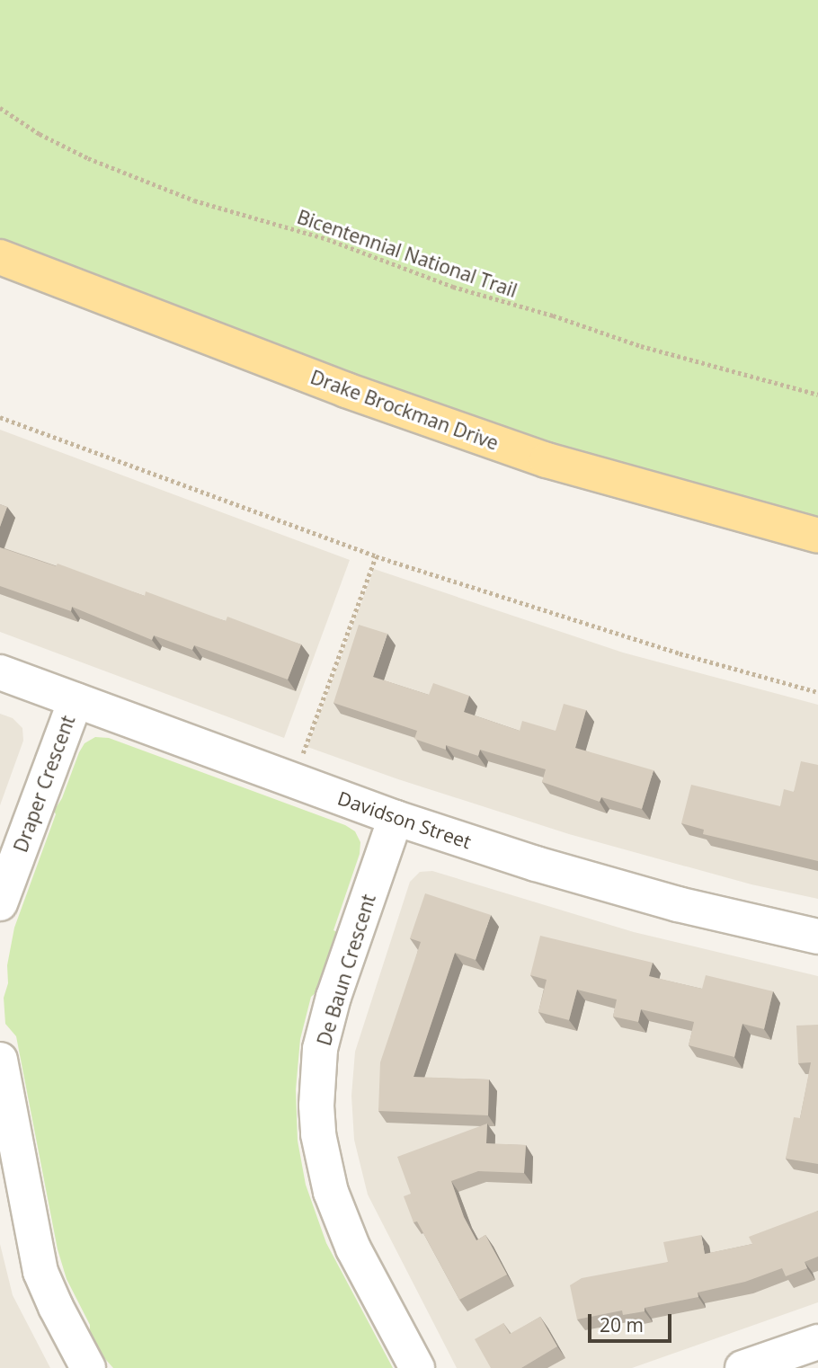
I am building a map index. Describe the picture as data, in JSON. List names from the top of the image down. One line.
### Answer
{"streets":{"main road":["Drake Brockman Drive"],"street":["Draper Crescent","Davidson Street","De Baun Crescent"],"path":["Bicentennial National Trail"]},"crossings":[["Draper Crescent","Davidson Street"],["Davidson Street","De Baun Crescent"]],"scale_bar":"20 m"}
